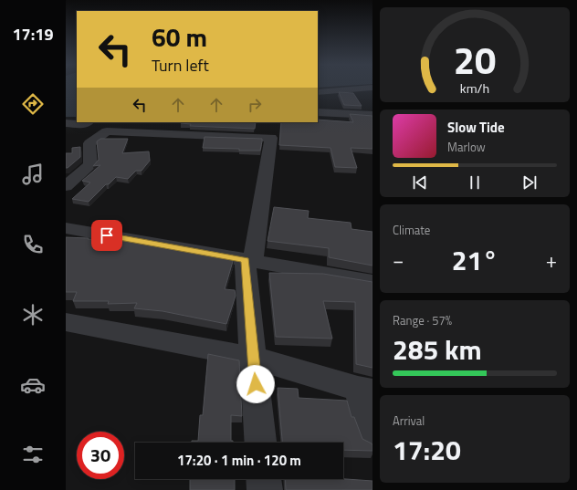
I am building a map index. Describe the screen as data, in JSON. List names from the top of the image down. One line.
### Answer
{"page":{"tabs":"17:19","turn":["60 m","Turn left"],"song":["Slow Tide","Marlow"],"tile":["Climate",["Range · 57%","285 km"],["Arrival","17:20"]],"heat":["−","21°","+"],"limit":"30","trip":"17:20 · 1 min · 120 m","gauge":["20","km/h"]}}
